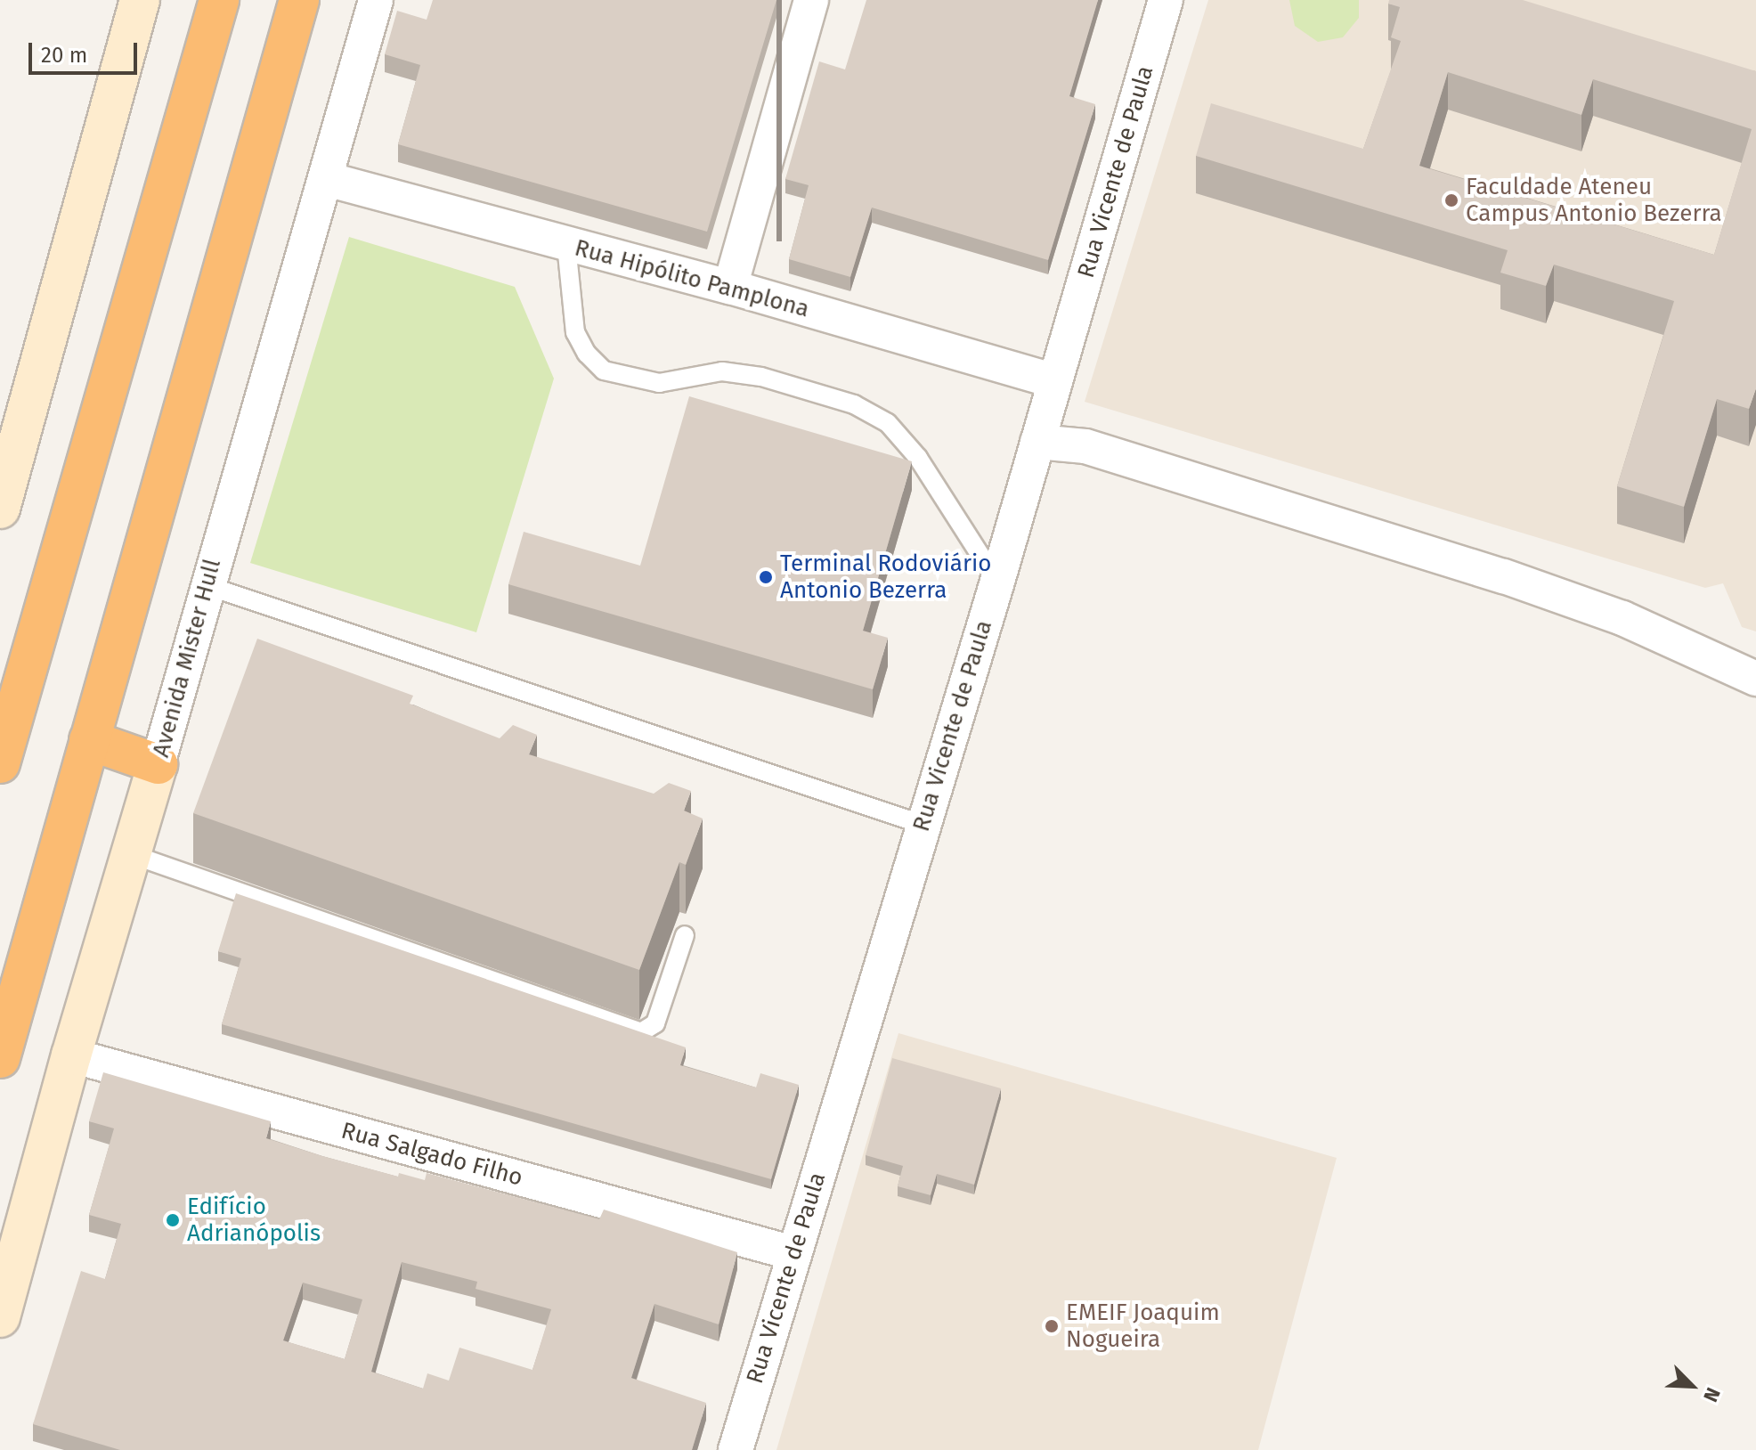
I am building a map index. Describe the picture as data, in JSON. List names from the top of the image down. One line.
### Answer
{"streets":{"main road":["Avenida Mister Hull"],"street":["Rua Vicente de Paula","Rua Hipólito Pamplona","Rua Salgado Filho"]},"crossings":[["Rua Vicente de Paula","Rua Hipólito Pamplona"],["Rua Vicente de Paula","Rua Salgado Filho"],["Rua Hipólito Pamplona","Avenida Mister Hull"],["Avenida Mister Hull","Rua Salgado Filho"]],"places":["Faculdade Ateneu Campus Antonio Bezerra","Terminal Rodoviário Antonio Bezerra","Edifício Adrianópolis","EMEIF Joaquim Nogueira"],"scale_bar":"20 m","north":"bottom right"}
